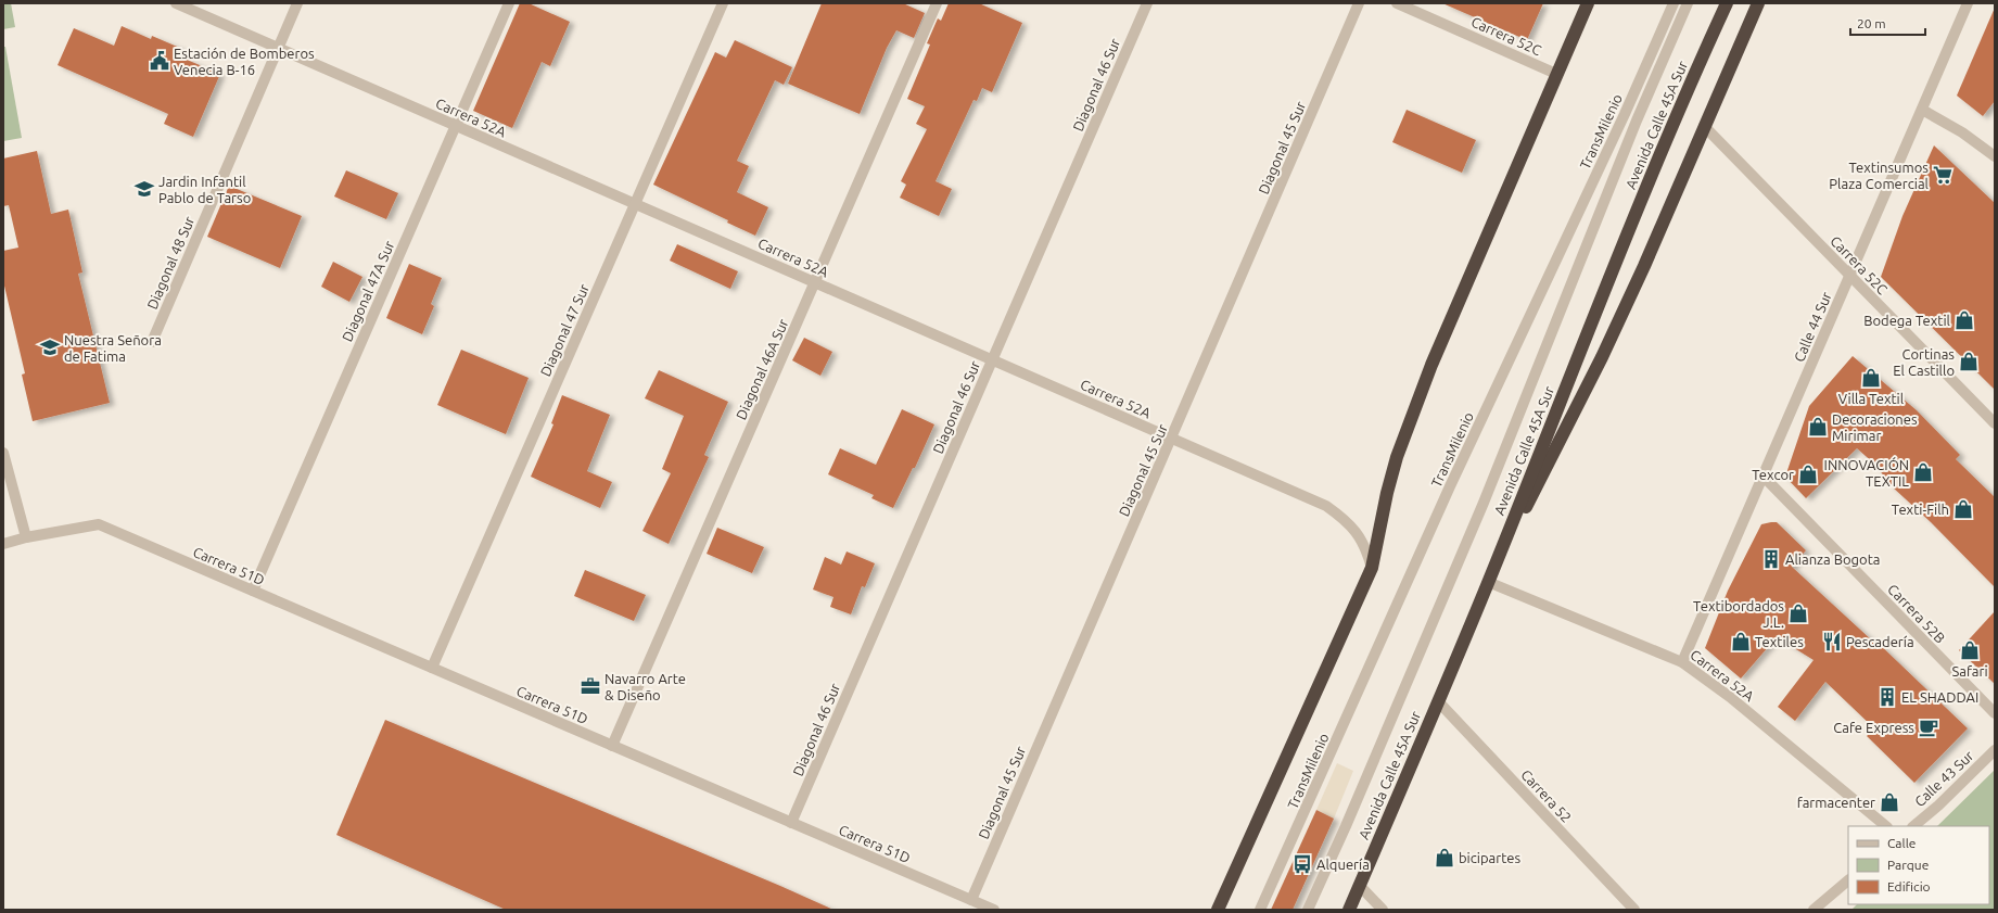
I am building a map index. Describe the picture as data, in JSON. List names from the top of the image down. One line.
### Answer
{"streets":{"highway":["Avenida Calle 45A Sur"],"street":["Carrera 52C","Diagonal 46 Sur","Carrera 52A","TransMilenio","Diagonal 45 Sur","Diagonal 48 Sur","Diagonal 47A Sur","Calle 44 Sur","Diagonal 47 Sur","Diagonal 46A Sur","Carrera 51D","Carrera 52B","Calle 43 Sur","Carrera 52"]},"crossings":[["Carrera 52C","Calle 44 Sur"],["Diagonal 46 Sur","Carrera 52A"],["Diagonal 46 Sur","Carrera 51D"],["Carrera 52A","Avenida Calle 45A Sur"],["Carrera 52A","Diagonal 45 Sur"],["Carrera 52A","Diagonal 48 Sur"],["Carrera 52A","Diagonal 47A Sur"],["Carrera 52A","Calle 44 Sur"],["Carrera 52A","Diagonal 47 Sur"],["Carrera 52A","Diagonal 46A Sur"],["Avenida Calle 45A Sur","Carrera 52"],["Diagonal 45 Sur","Carrera 51D"],["Diagonal 47A Sur","Carrera 51D"],["Calle 44 Sur","Carrera 52B"],["Diagonal 47 Sur","Carrera 51D"],["Diagonal 46A Sur","Carrera 51D"]],"places":{"public building":["Estación de Bomberos Venecia B-16"],"supermarket":["Textinsumos Plaza Comercial"],"school or university":["Jardin Infantil Pablo de Tarso","Nuestra Señora de Fatima"],"shop":["Bodega Textil","Cortinas El Castillo","Villa Textil","Decoraciones Mirimar","INNOVACIÓN TEXTIL","Texcor","Texti-Filh","Textibordados J.L.","Textiles","Safari","farmacenter","bicipartes"],"building":["Alianza Bogota","EL SHADDAI"],"restaurant":["Pescadería"],"office":["Navarro Arte & Diseño"],"cafe":["Cafe Express"],"bus stop":["Alquería"]},"legend":["Calle","Parque","Edificio"],"scale_bar":"20 m"}
